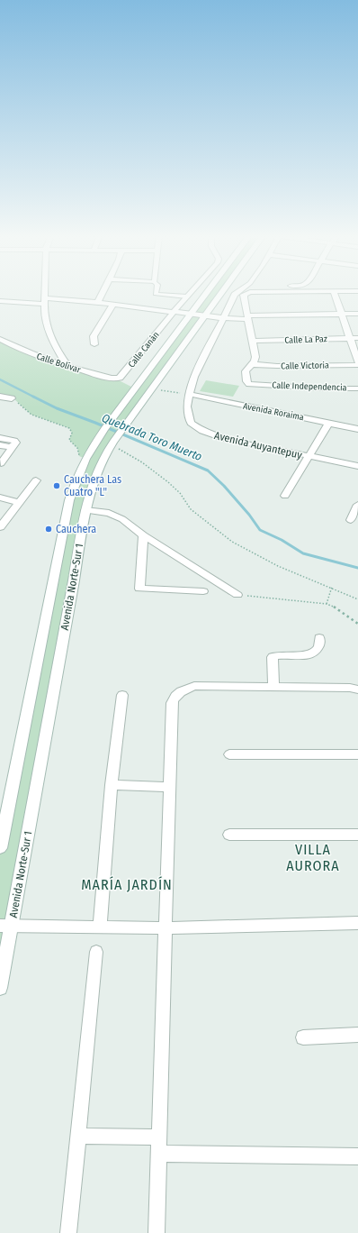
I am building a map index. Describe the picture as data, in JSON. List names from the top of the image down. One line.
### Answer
{"streets":{"main road":["Avenida Norte-Sur 1"],"street":["Calle La Paz","Calle Canán","Calle Bolívar","Calle Victoria","Calle Independencia","Avenida Roraima","Avenida Auyantepuy"]},"crossings":[["Calle Canán","Calle Bolívar"],["Calle Victoria","Calle Independencia"],["Avenida Roraima","Avenida Auyantepuy"]],"districts":["VILLA AURORA","MARÍA JARDÍN"],"water":["Quebrada Toro Muerto"],"places":["Cauchera Las Cuatro \"L\"","Cauchera"]}
